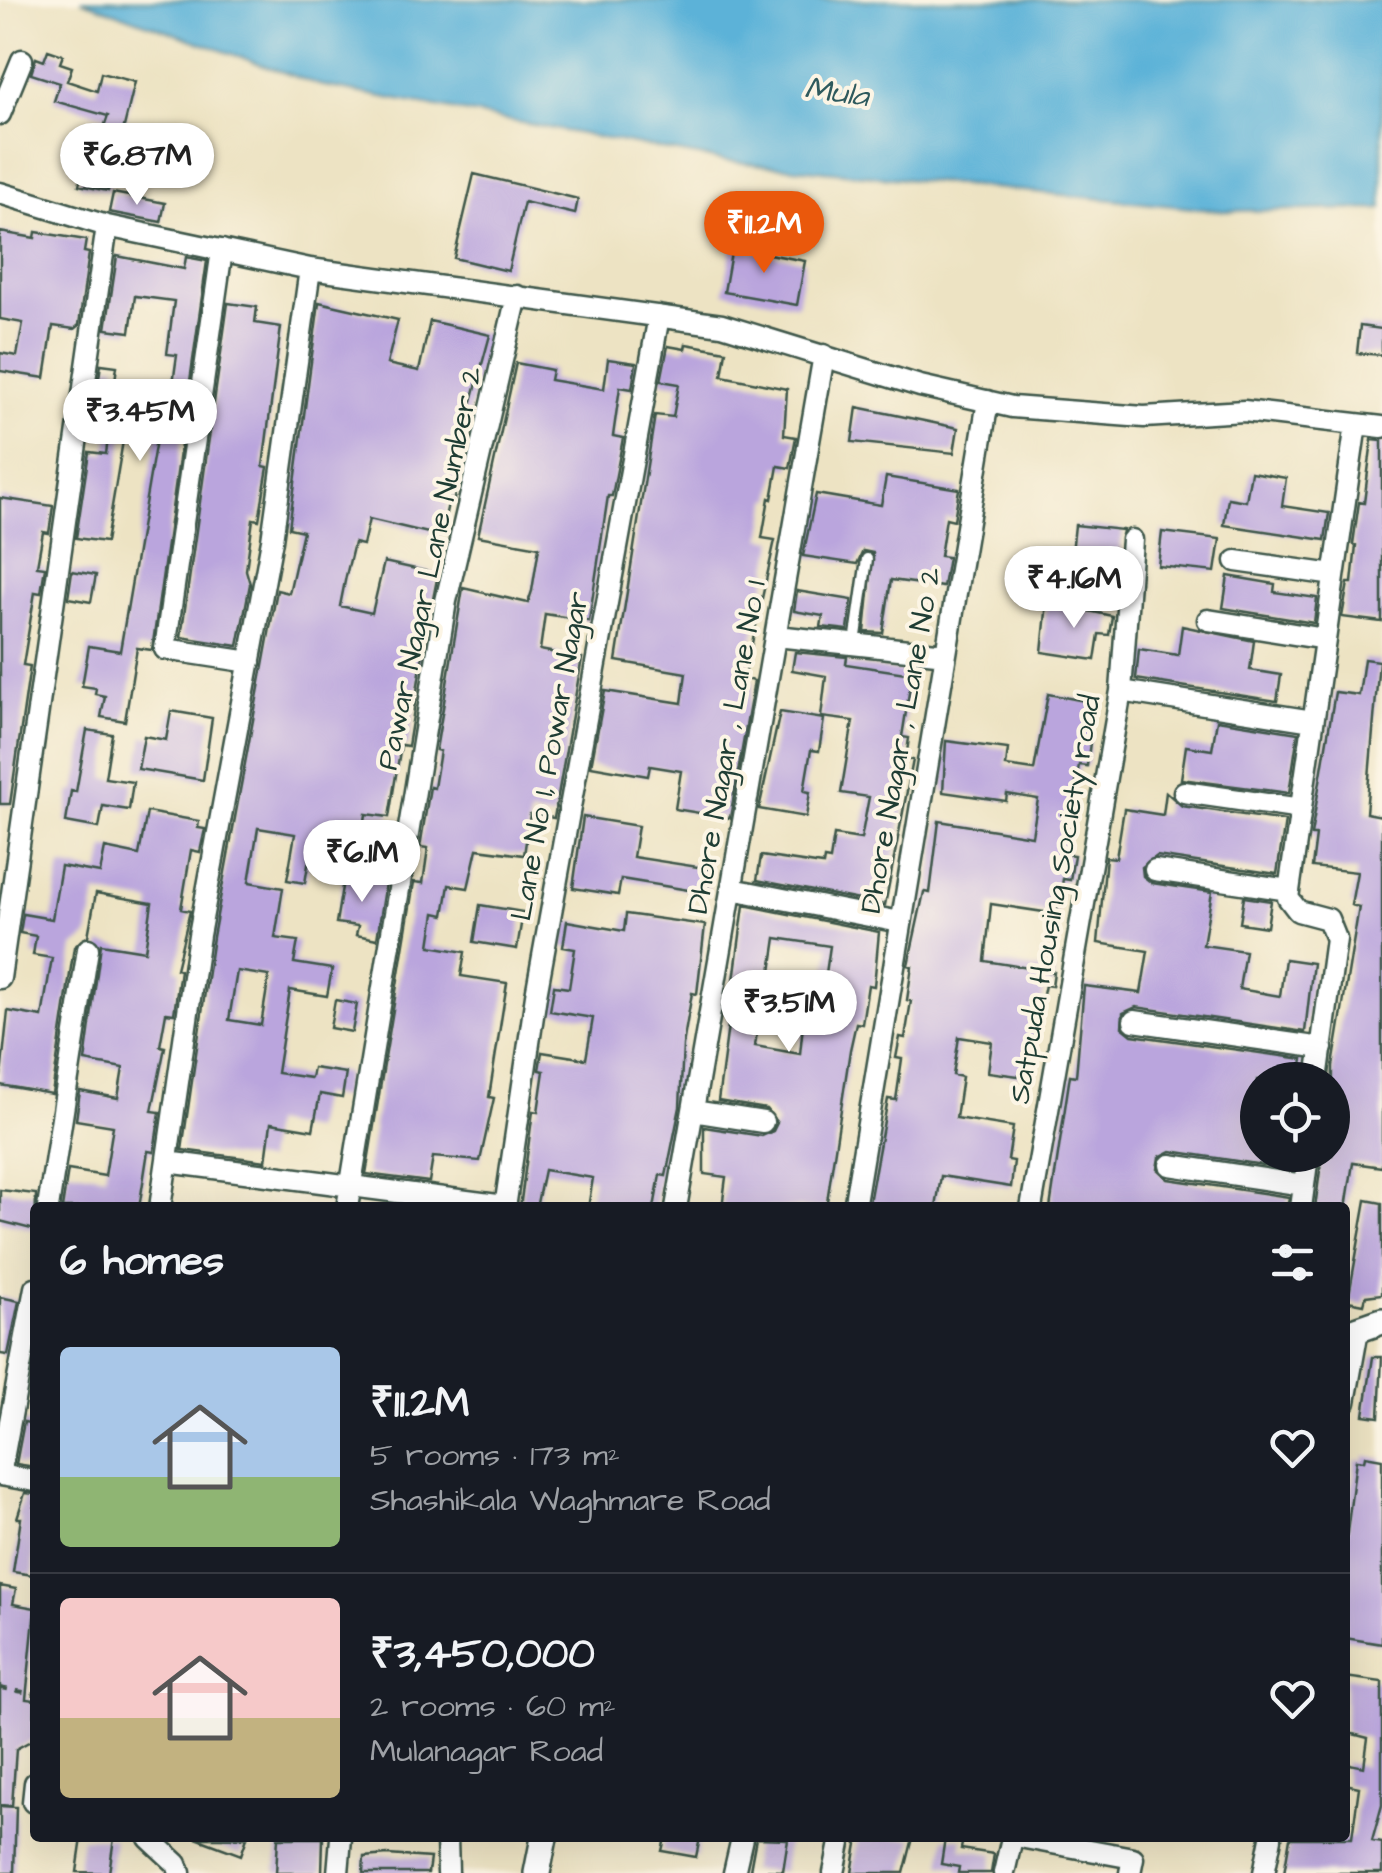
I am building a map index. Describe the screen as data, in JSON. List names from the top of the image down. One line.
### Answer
{"streets":{"street":["Pawar Nagar Lane Number 2","Dhore Nagar , Lane No 2","Dhore Nagar , Lane No 1","Lane No 1, Powar Nagar","Satpuda Housing Society road"]},"water":["Mula"],"page":{"price":["₹6.87M","₹11.2M","₹3.45M","₹4.16M","₹6.1M","₹3.51M"],"heading":"6 homes","list":[{"name":"₹11.2M","note":"5 rooms · 173 m² · Shashikala Waghmare Road"},{"name":"₹3,450,000","note":"2 rooms · 60 m² · Mulanagar Road"}]}}
